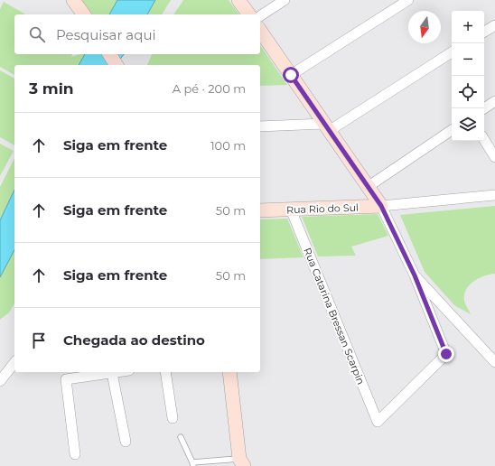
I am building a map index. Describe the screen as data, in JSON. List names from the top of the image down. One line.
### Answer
{"streets":{"street":["Rua Rio do Sul","Rua Catarina Bressan Scarpin"]},"crossings":[["Rua Rio do Sul","Rua Catarina Bressan Scarpin"]],"north":"bottom","page":{"map_buttons":["+","−"],"search":"Pesquisar aqui","heading":["3 min","A pé · 200 m"],"list":[["Siga em frente","100 m"],["Siga em frente","50 m"],["Siga em frente","50 m"],"Chegada ao destino"]}}
